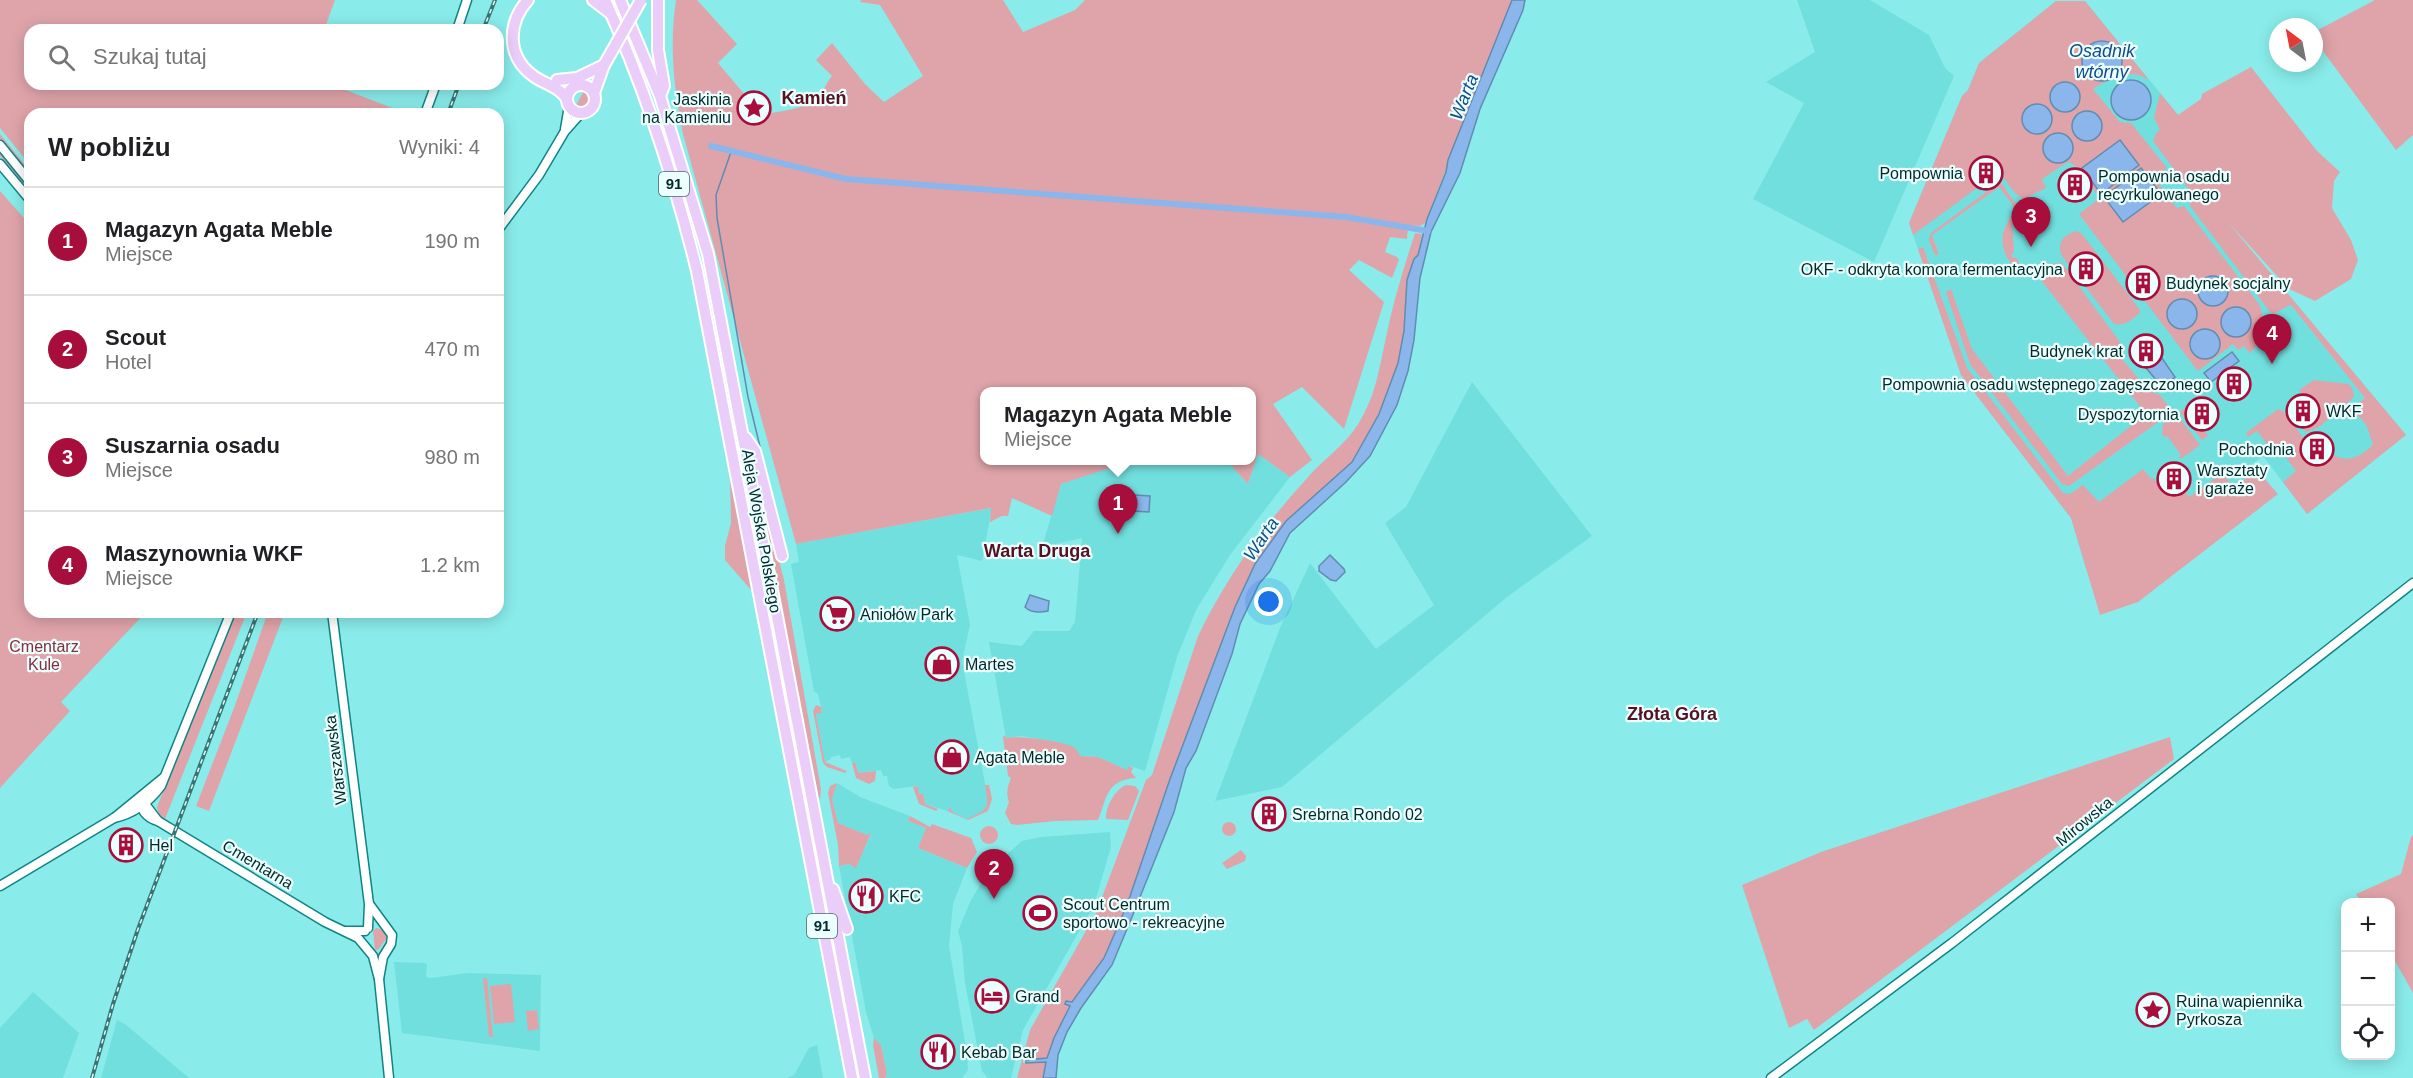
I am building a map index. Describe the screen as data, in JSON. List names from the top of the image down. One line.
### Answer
{"streets":{"main road":["91","Aleja Wojska Polskiego"],"street":["Warszawska","Mirowska","Cmentarna"]},"crossings":[["Warszawska","Cmentarna"]],"districts":["Kamień","Warta Druga","Złota Góra"],"water":["Osadnik wtórny","Warta"],"parks":["Cmentarz Kule"],"places":{"place":["Jaskinia na Kamieniu","Ruina wapiennika Pyrkosza"],"building":["Pompownia","Pompownia osadu recyrkulowanego","OKF - odkryta komora fermentacyjna","Budynek socjalny","Budynek krat","Pompownia osadu wstępnego zagęszczonego","WKF","Dyspozytornia","Pochodnia","Warsztaty i garaże","Srebrna Rondo 02","Hel"],"supermarket":["Aniołów Park"],"shop":["Martes","Agata Meble"],"restaurant":["KFC","Kebab Bar"],"sports":["Scout Centrum sportowo - rekreacyjne"],"hotel":["Grand"]},"north":"top left","page":{"search":"Szukaj tutaj","heading":["W pobliżu","Wyniki: 4"],"list":[{"mark":"1","name":"Magazyn Agata Meble","note":"Miejsce","value":"190 m"},{"mark":"2","name":"Scout","note":"Hotel","value":"470 m"},{"mark":"3","name":"Suszarnia osadu","note":"Miejsce","value":"980 m"},{"mark":"4","name":"Maszynownia WKF","note":"Miejsce","value":"1.2 km"}],"pins":["3","4","1","2"],"popup":["Magazyn Agata Meble","Miejsce"],"map_buttons":["+","−"]}}
